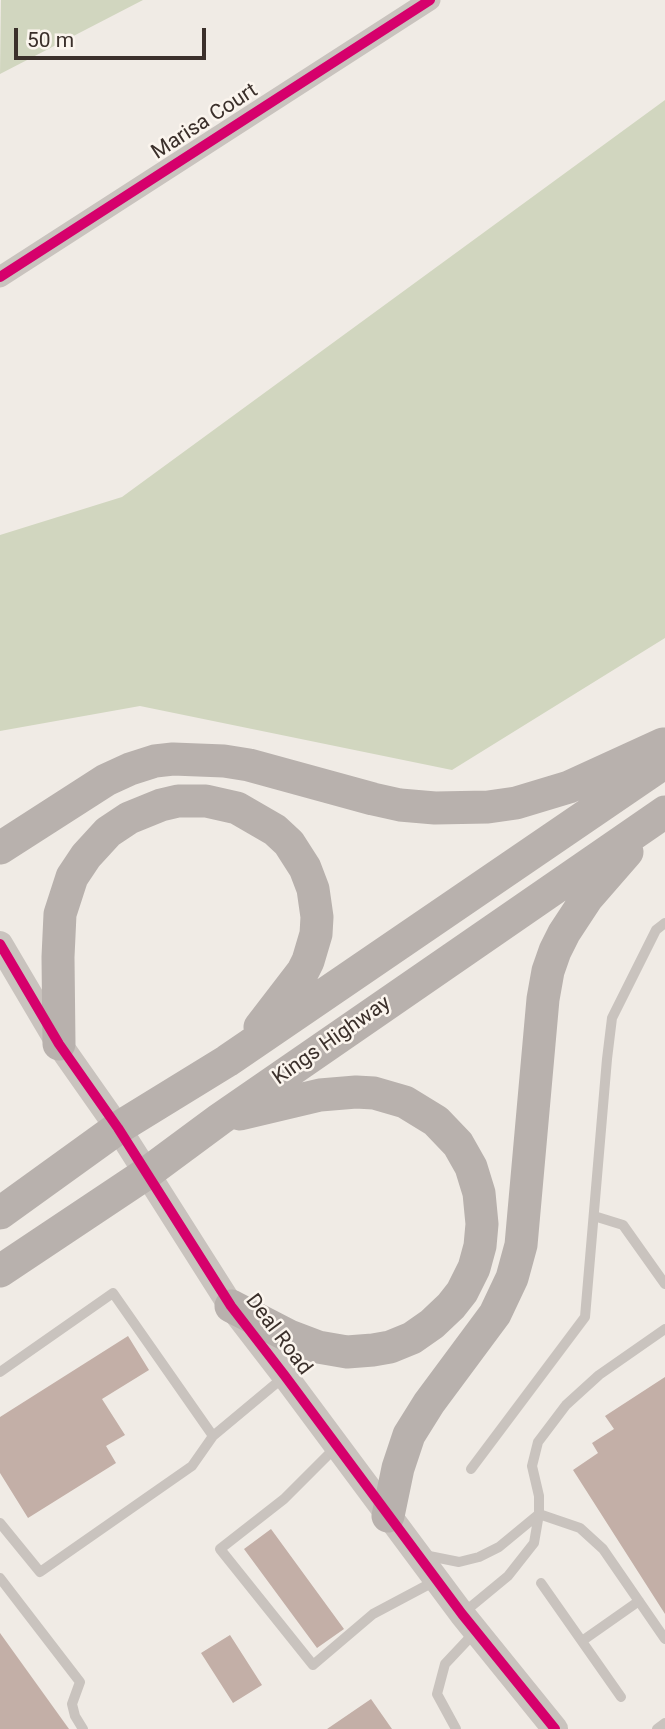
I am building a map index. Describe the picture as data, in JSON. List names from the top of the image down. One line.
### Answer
{"streets":{"main road":["Kings Highway"],"street":["Marisa Court","Deal Road"]},"crossings":[["Kings Highway","Deal Road"]],"scale_bar":"50 m"}
